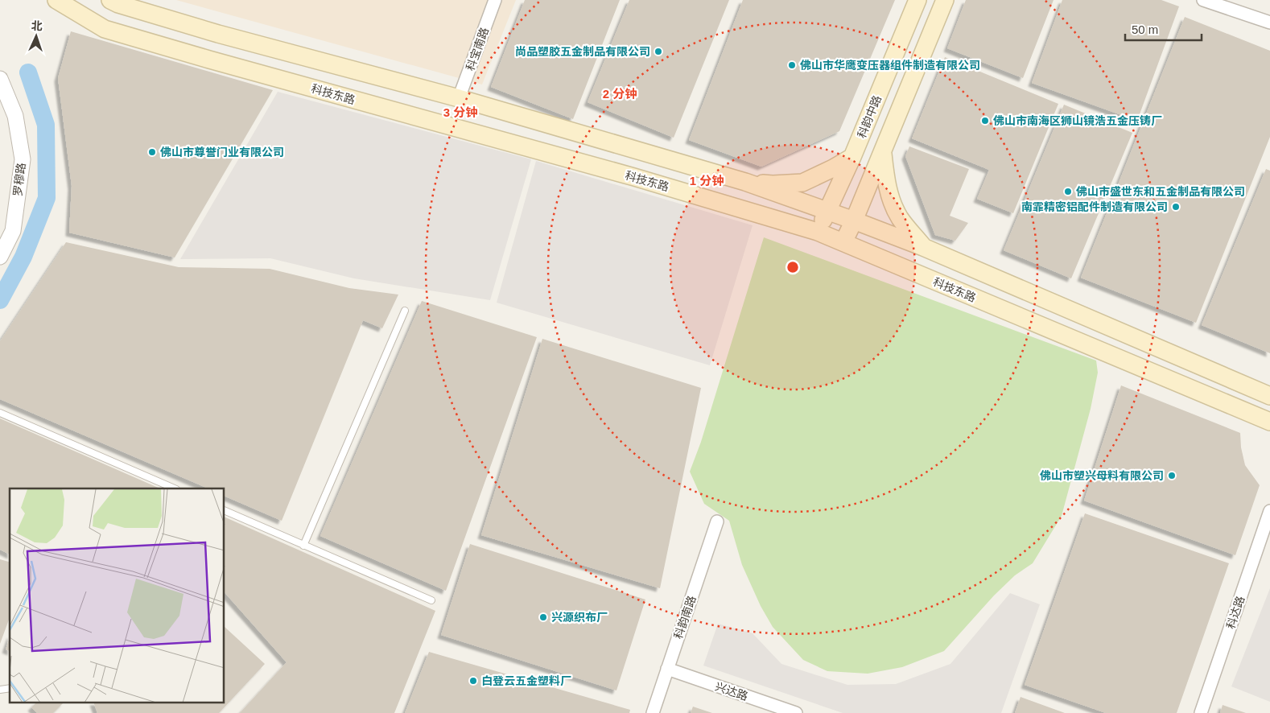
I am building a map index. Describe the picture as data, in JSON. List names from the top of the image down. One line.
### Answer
{"streets":{"main road":["科技东路","科韵中路"],"street":["科宝南路","罗穆路","科达路","科韵南路","兴达路"]},"crossings":[["科技东路","科韵中路"],["科韵南路","兴达路"]],"places":["尚品塑胶五金制品有限公司","佛山市华鹰变压器组件制造有限公司","佛山市南海区狮山镜浩五金压铸厂","佛山市尊誉门业有限公司","佛山市盛世东和五金制品有限公司","南霏精密铝配件制造有限公司","佛山市塑兴母料有限公司","兴源织布厂","白登云五金塑料厂"],"scale_bar":"50 m","north":"top","rings":["2 分钟","3 分钟","1 分钟"]}
